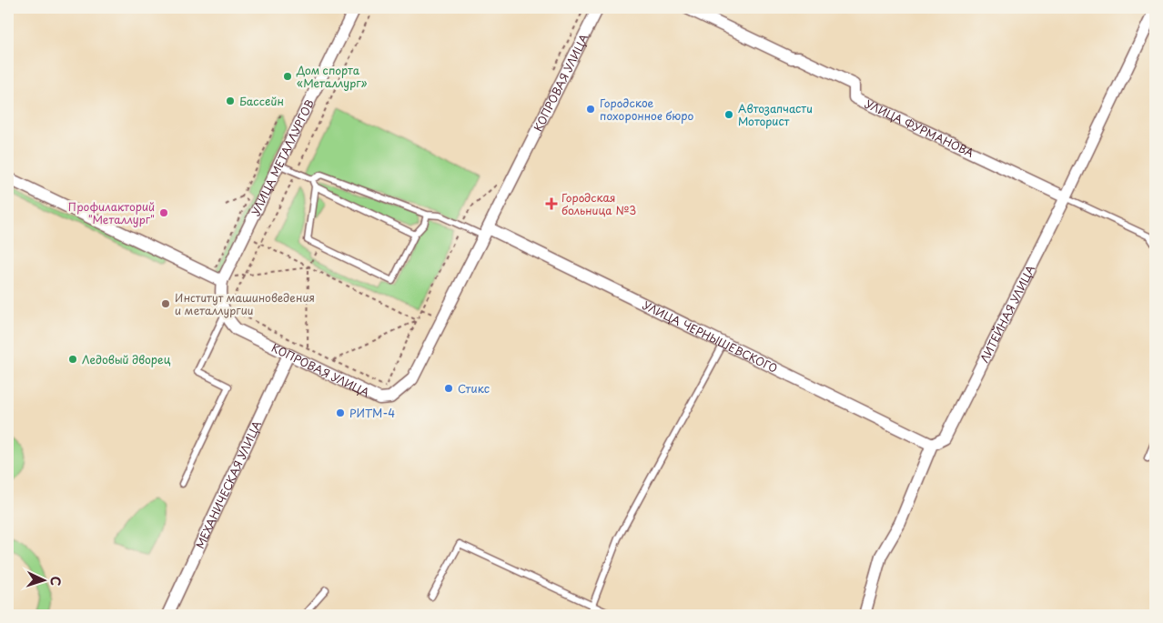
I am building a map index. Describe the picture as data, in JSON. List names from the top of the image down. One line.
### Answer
{"streets":{"street":["КОПРОВАЯ УЛИЦА","УЛИЦА ФУРМАНОВА","УЛИЦА МЕТАЛЛУРГОВ","ЛИТЕЙНАЯ УЛИЦА","УЛИЦА ЧЕРНЫШЕВСКОГО","МЕХАНИЧЕСКАЯ УЛИЦА"]},"crossings":[["КОПРОВАЯ УЛИЦА","УЛИЦА МЕТАЛЛУРГОВ"],["КОПРОВАЯ УЛИЦА","УЛИЦА ЧЕРНЫШЕВСКОГО"],["КОПРОВАЯ УЛИЦА","МЕХАНИЧЕСКАЯ УЛИЦА"],["УЛИЦА ФУРМАНОВА","ЛИТЕЙНАЯ УЛИЦА"],["ЛИТЕЙНАЯ УЛИЦА","УЛИЦА ЧЕРНЫШЕВСКОГО"]],"places":{"other":["Дом спорта «Металлург»","Бассейн","Городское похоронное бюро","Автозапчасти Моторист","Профилакторий \"Металлург\"","Институт машиноведения и металлургии","Ледовый дворец","Стикс","РИТМ-4"],"health":["Городская больница №3"]},"north":"right"}
